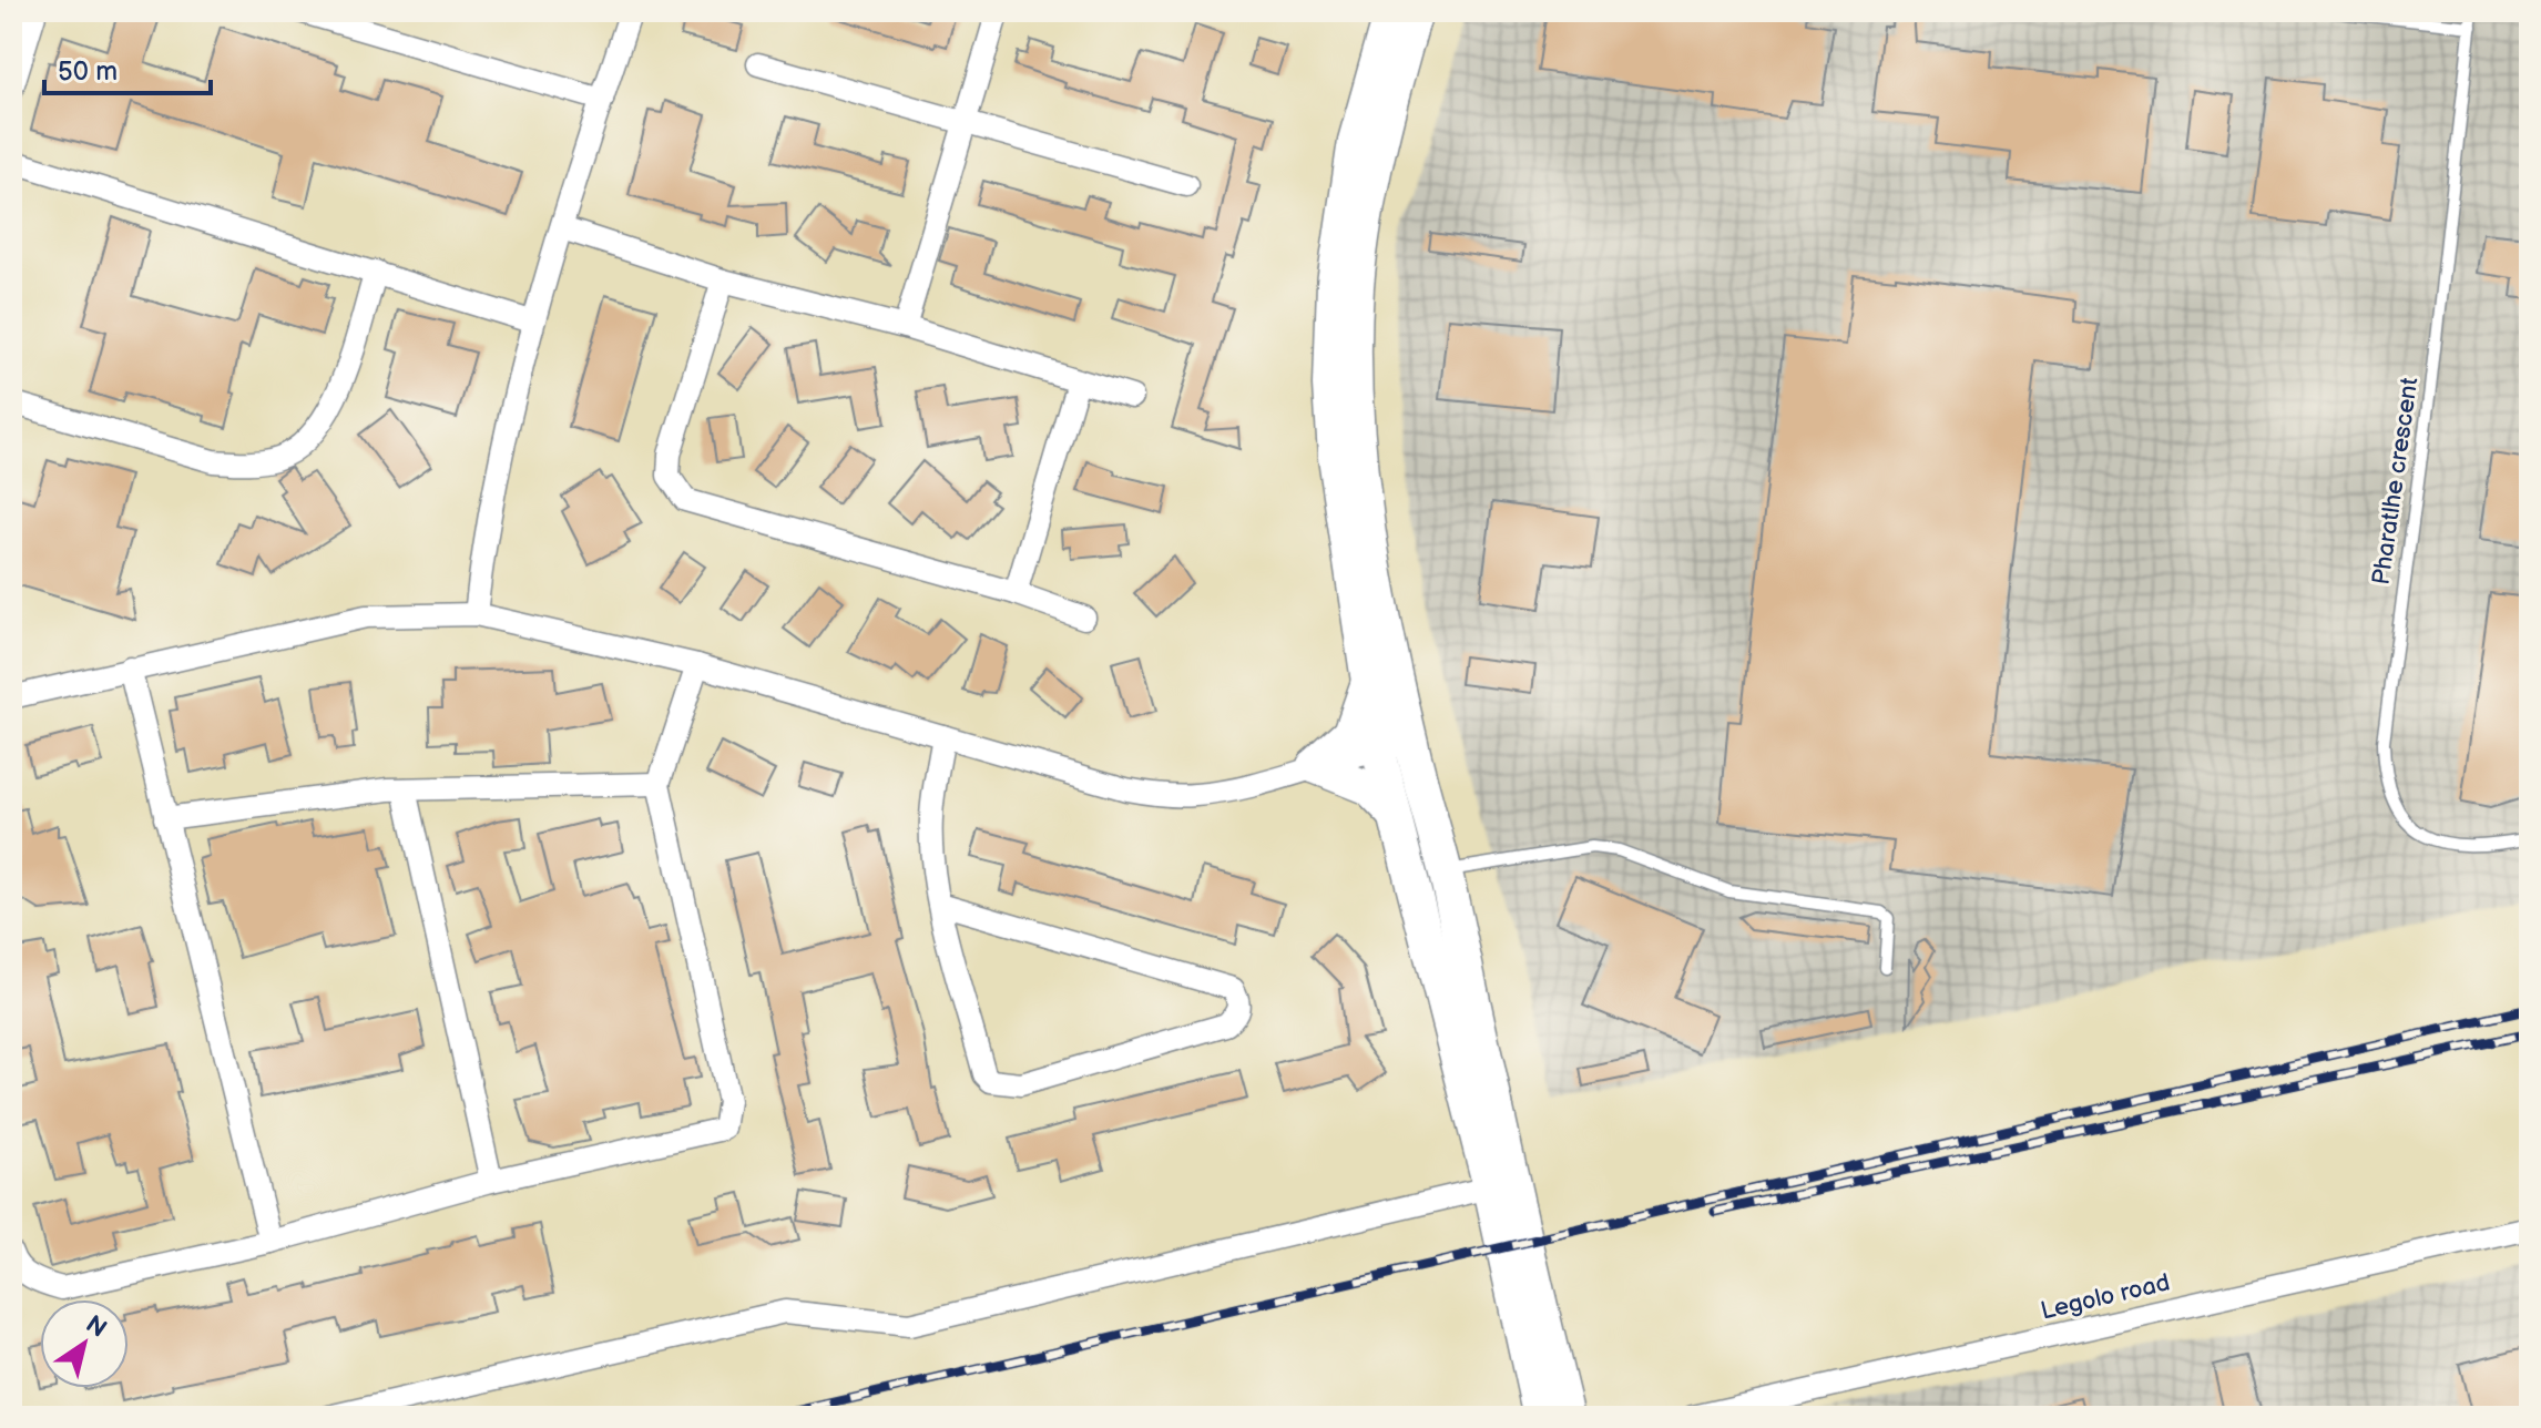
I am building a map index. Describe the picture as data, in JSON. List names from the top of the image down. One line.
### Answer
{"streets":{"street":["Legolo road"],"lane":["Pharatlhe crescent"]},"scale_bar":"50 m","north":"top right"}
